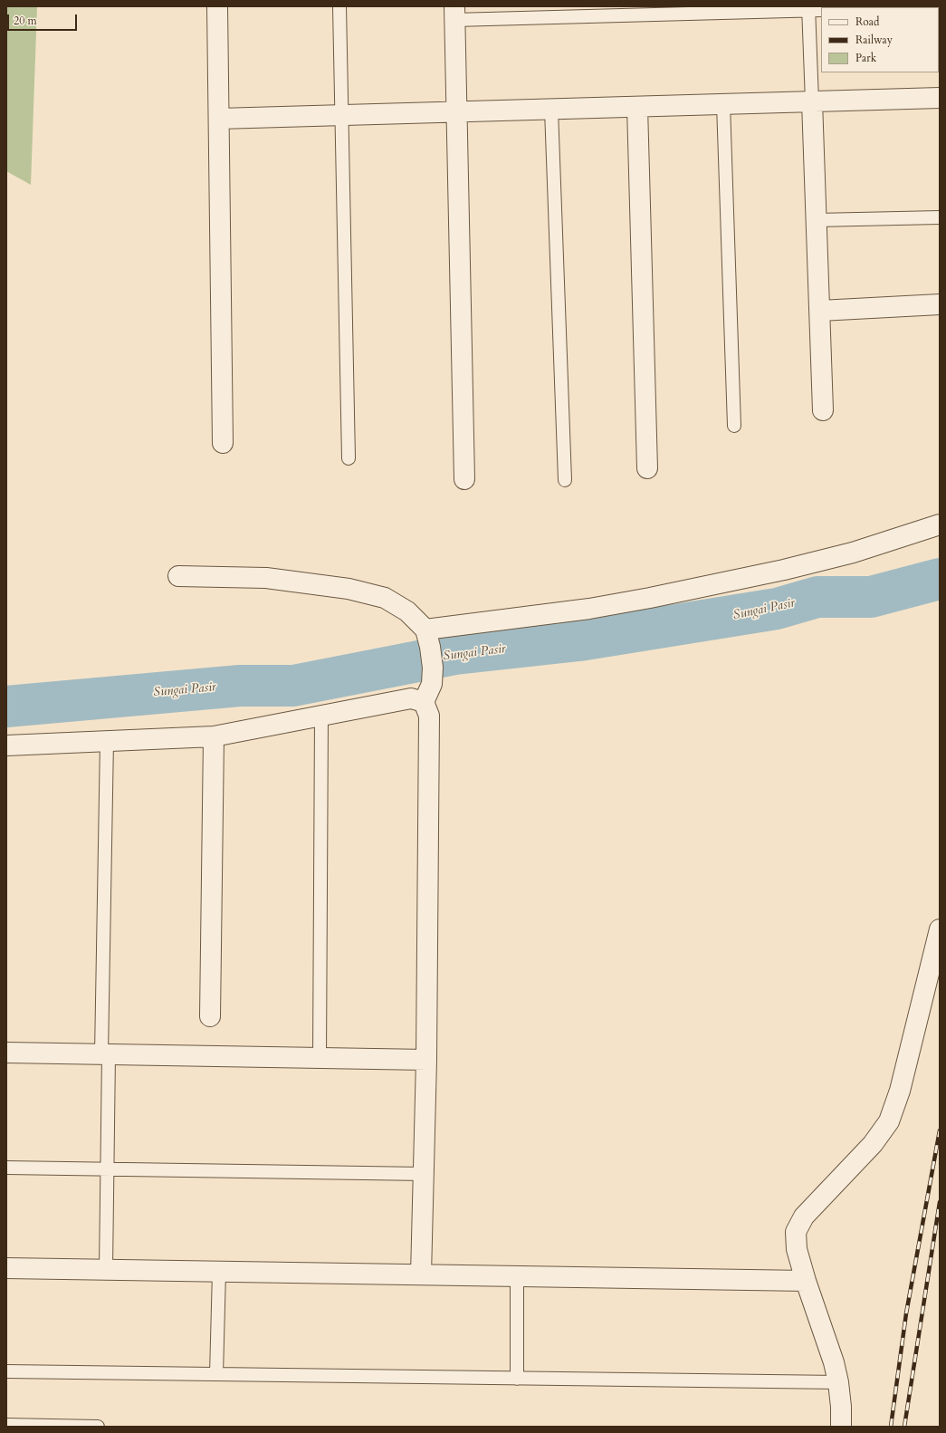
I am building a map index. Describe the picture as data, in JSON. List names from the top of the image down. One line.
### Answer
{"water":["Sungai Pasir"],"legend":["Road","Railway","Park"],"scale_bar":"20 m"}
